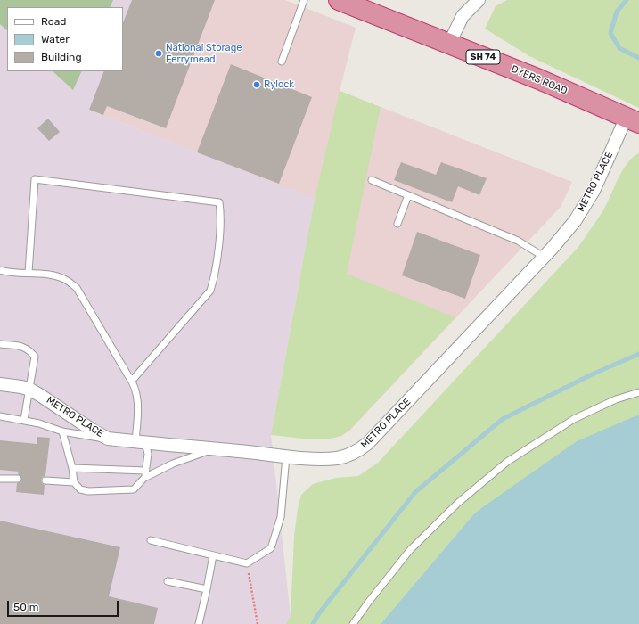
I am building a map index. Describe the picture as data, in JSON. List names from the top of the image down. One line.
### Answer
{"streets":{"highway":["SH 74","DYERS ROAD"],"street":["METRO PLACE"]},"crossings":[["DYERS ROAD","METRO PLACE"]],"places":["National Storage Ferrymead","Rylock"],"legend":["Road","Water","Building"],"scale_bar":"50 m"}
